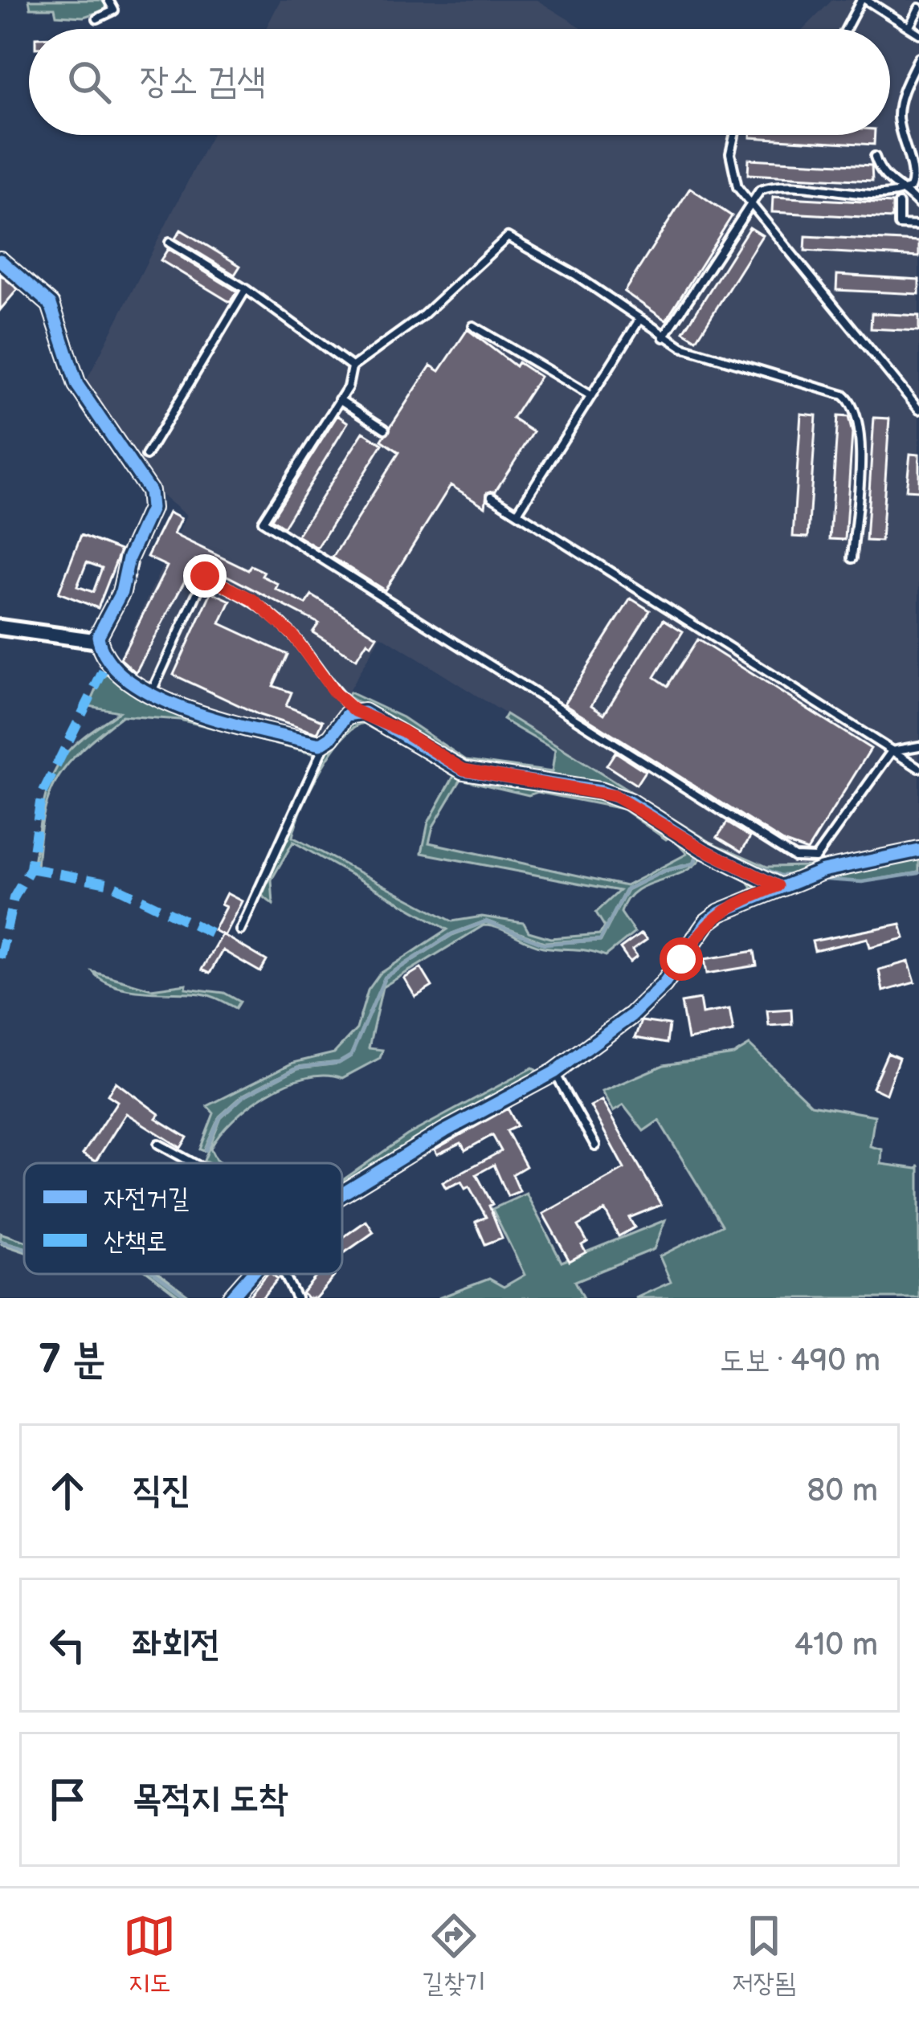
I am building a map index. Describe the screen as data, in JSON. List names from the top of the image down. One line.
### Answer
{"legend":["자전거길","산책로"],"page":{"search":"장소 검색","heading":["7 분","도보 · 490 m"],"list":[["직진","80 m"],["좌회전","410 m"],"목적지 도착"],"nav":["지도","길찾기","저장됨"]}}
